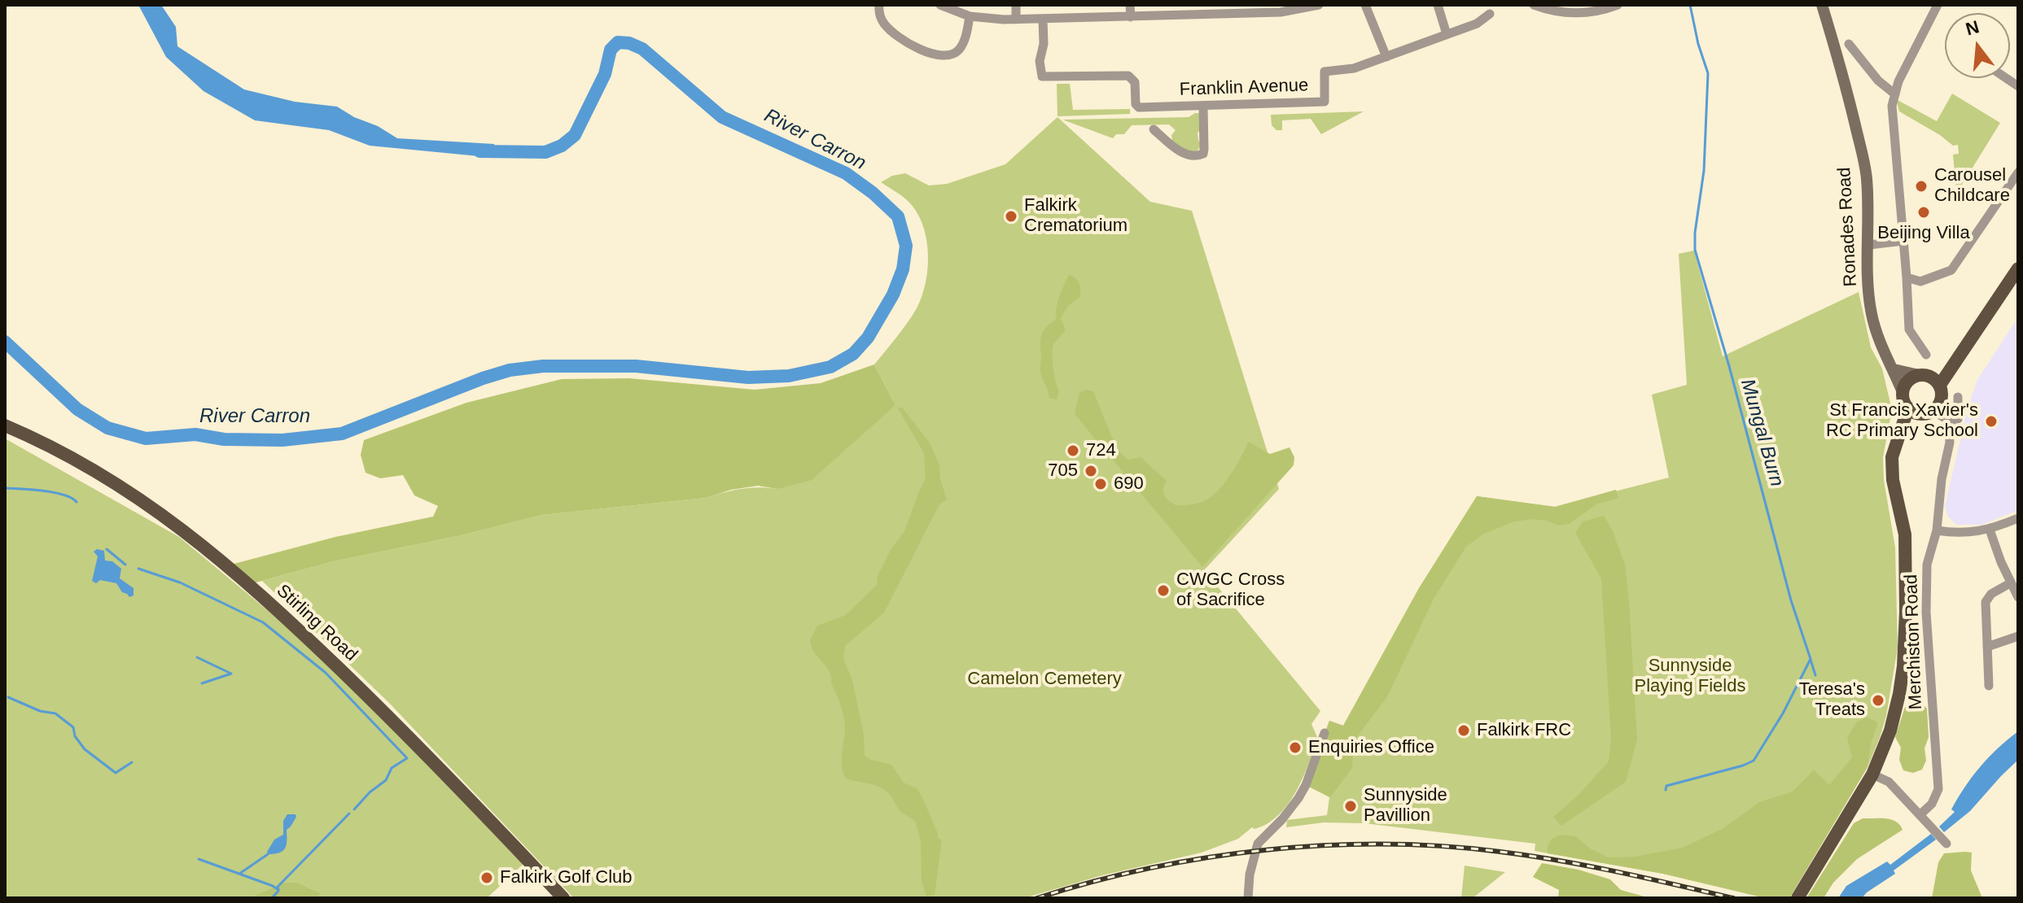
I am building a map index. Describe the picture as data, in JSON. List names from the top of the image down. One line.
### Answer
{"streets":{"main road":["Ronades Road","Stirling Road"],"street":["Franklin Avenue","Merchiston Road"]},"crossings":[["Ronades Road","Merchiston Road"]],"water":["River Carron","Mungal Burn"],"parks":["Sunnyside Playing Fields","Camelon Cemetery"],"places":["Carousel Childcare","Beijing Villa","Falkirk Crematorium","St Francis Xavier's RC Primary School","724","705","690","CWGC Cross of Sacrifice","Teresa's Treats","Falkirk FRC","Enquiries Office","Sunnyside Pavillion","Falkirk Golf Club"],"north":"top"}
